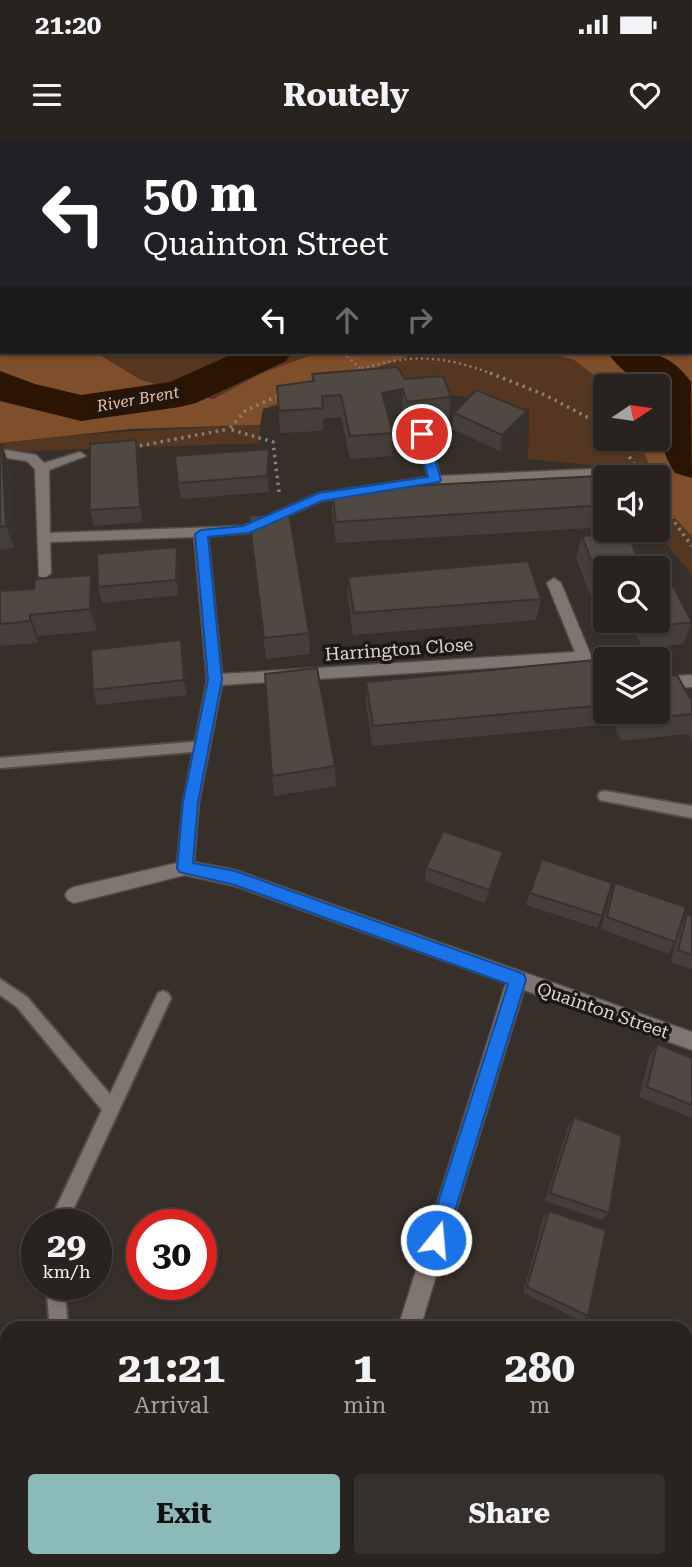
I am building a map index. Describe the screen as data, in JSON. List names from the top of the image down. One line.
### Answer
{"streets":{"street":["Harrington Close","Quainton Street"]},"water":["River Brent"],"north":"right","page":{"status":"21:20","header":"Routely","turn":["50 m","Quainton Street"],"speed":"29 km/h","limit":"30","eta":["21:21","Arrival","1","min","280","m"],"buttons":["Exit","Share"]}}
